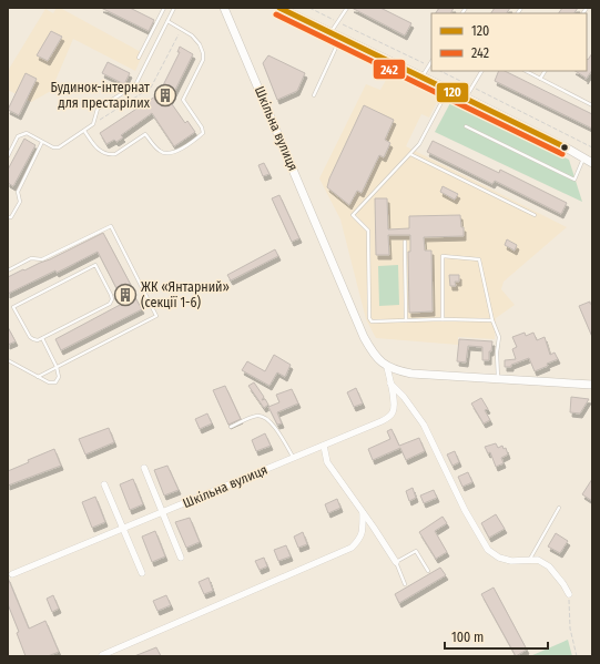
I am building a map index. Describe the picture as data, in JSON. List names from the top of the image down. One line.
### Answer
{"streets":{"street":["Шкільна вулиця"]},"places":{"building":["Будинок-інтернат для престарілих","ЖК «Янтарний» (секції 1-6)"]},"lines":["transit line 120","transit line 242"],"legend":["120","242"],"scale_bar":"100 m"}
